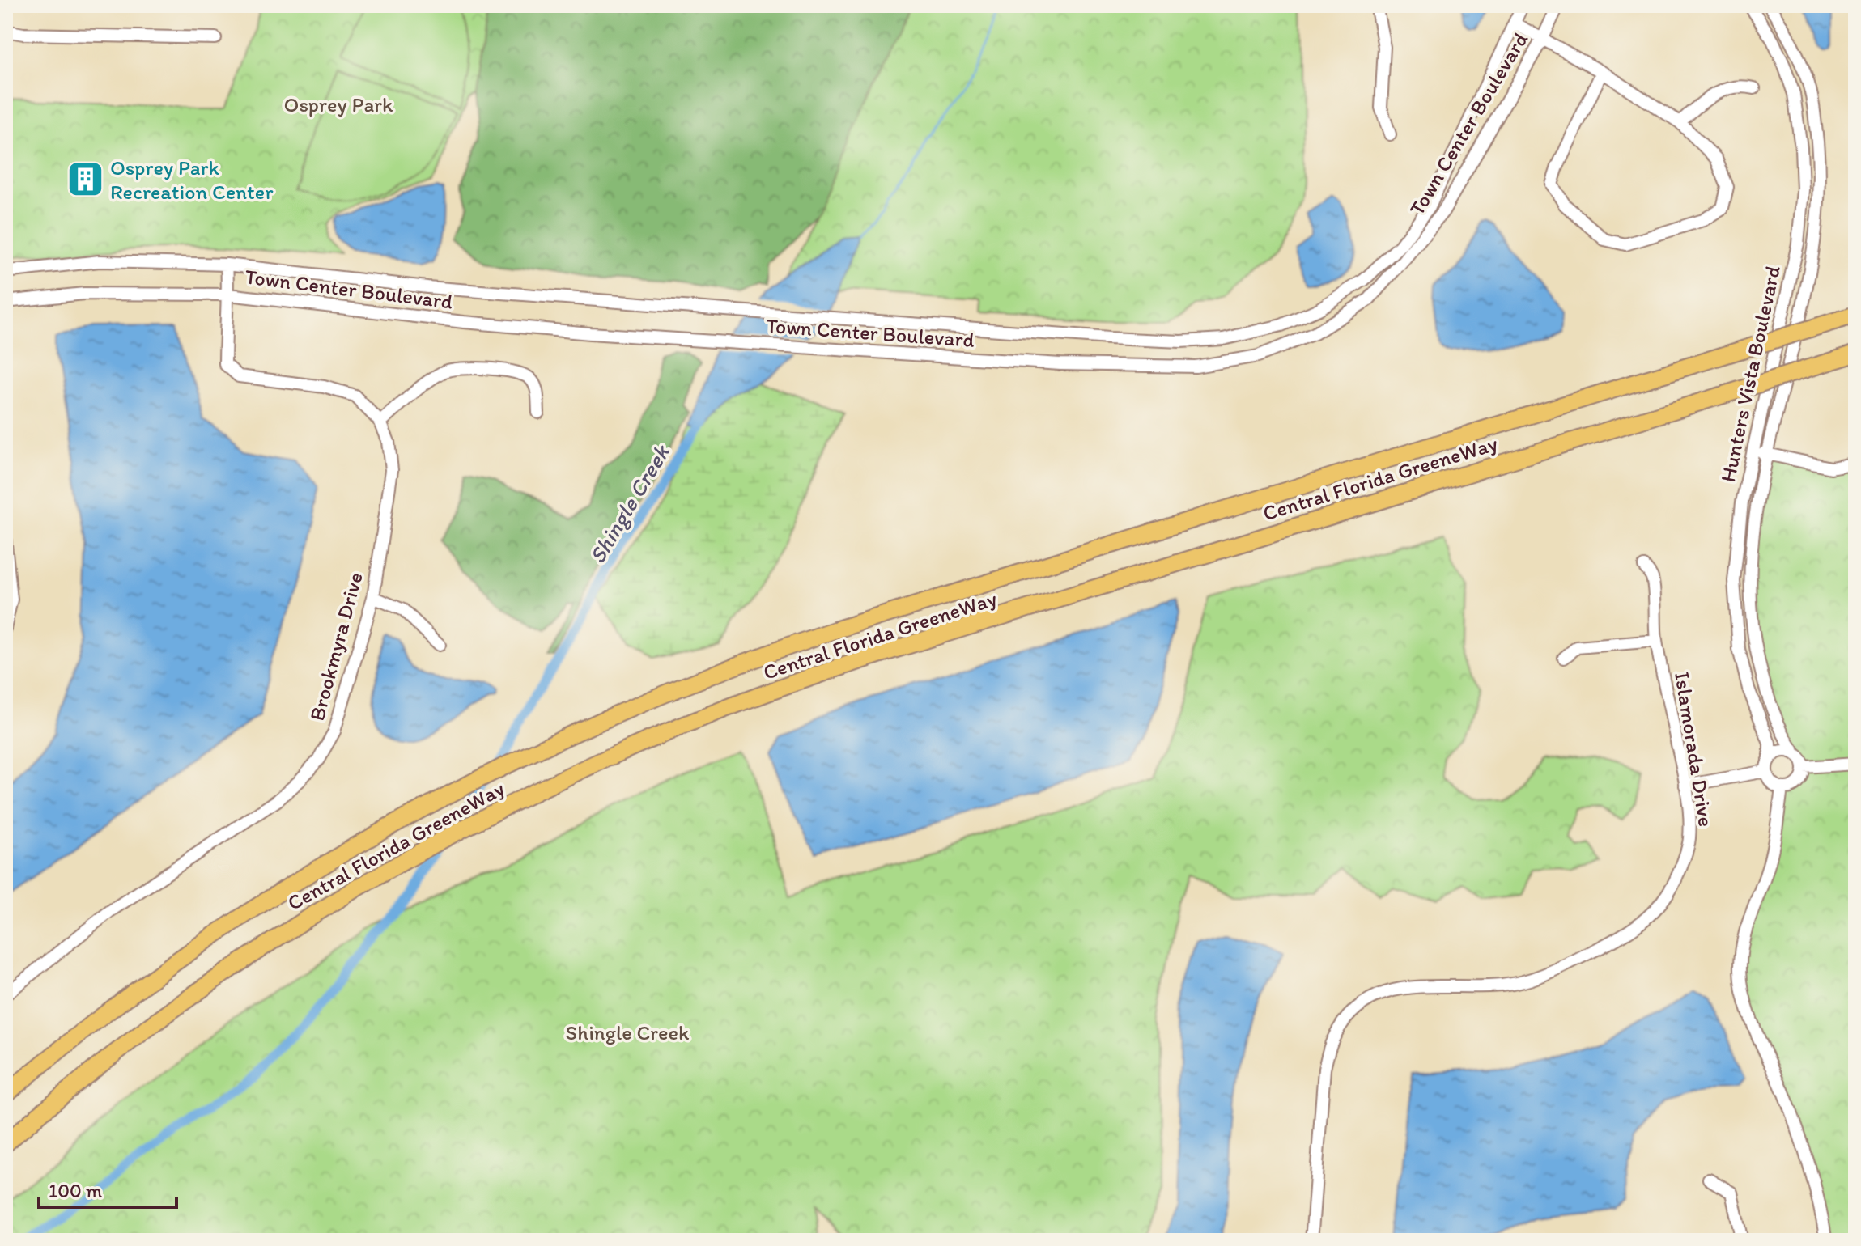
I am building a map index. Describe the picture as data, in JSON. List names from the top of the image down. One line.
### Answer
{"streets":{"highway":["Central Florida GreeneWay"],"street":["Town Center Boulevard","Hunters Vista Boulevard","Brookmyra Drive","Islamorada Drive"]},"crossings":[["Town Center Boulevard","Brookmyra Drive"]],"water":["Shingle Creek"],"parks":["Osprey Park","Shingle Creek"],"places":{"building":["Osprey Park Recreation Center"]},"scale_bar":"100 m"}
